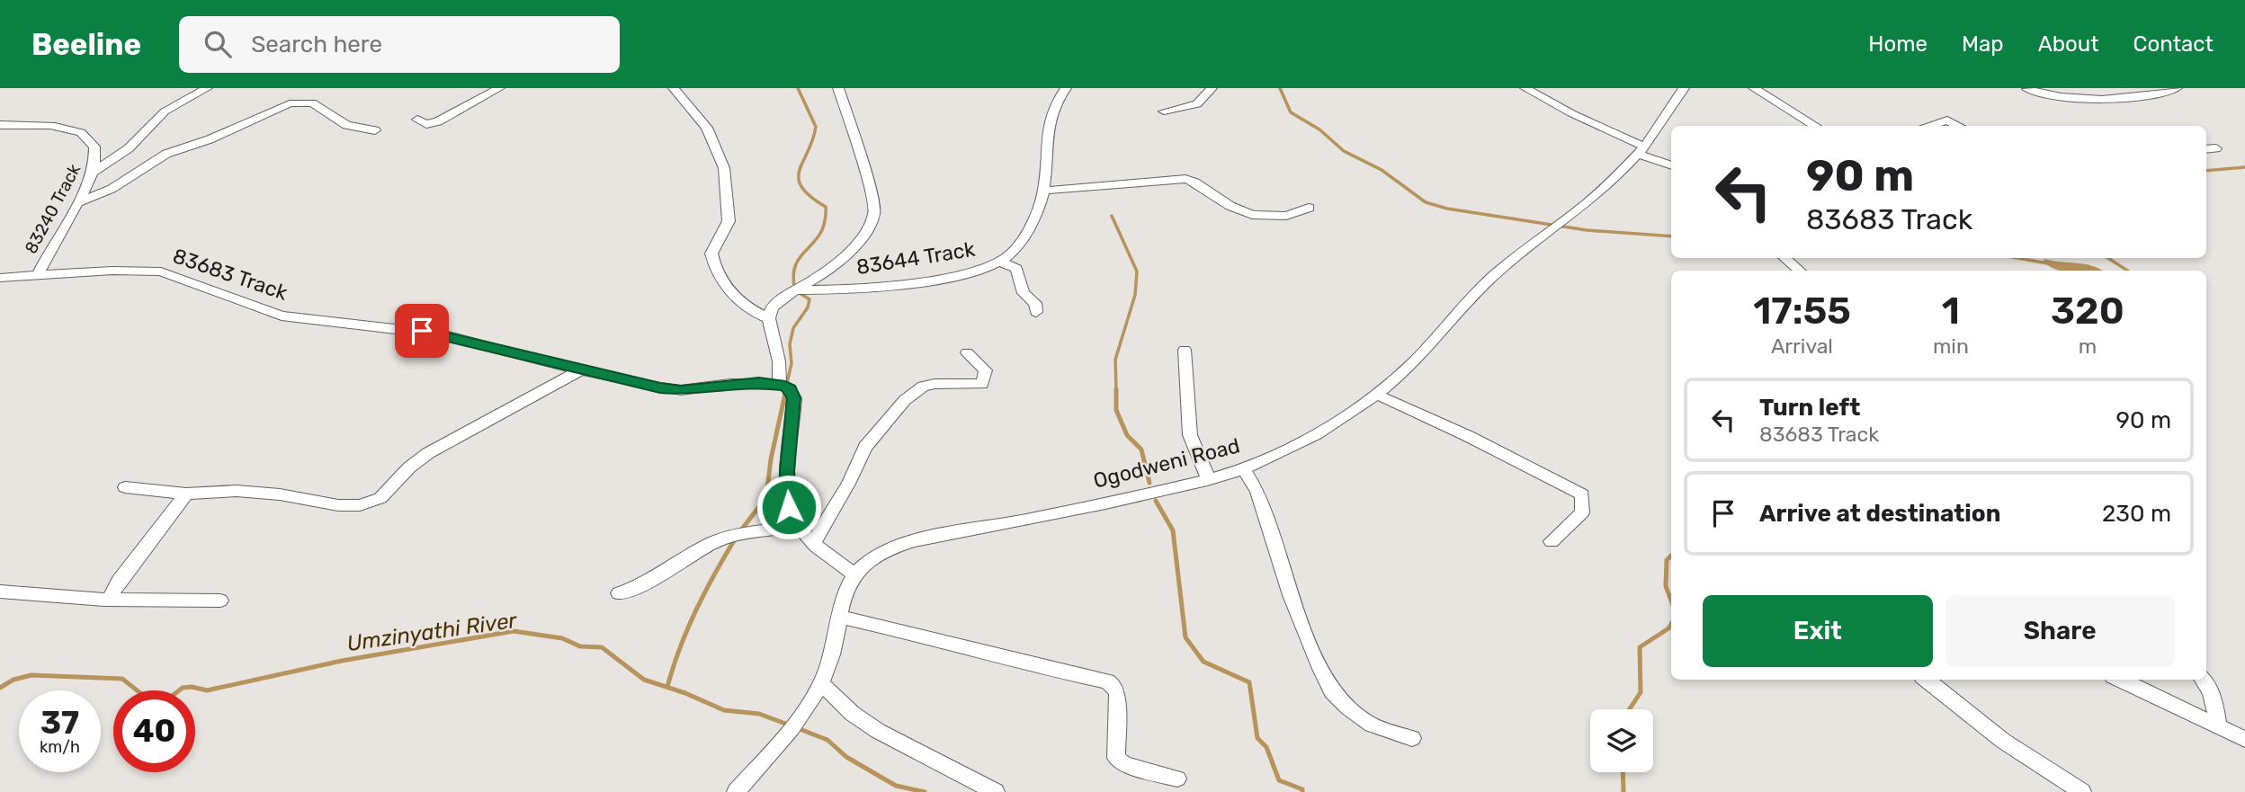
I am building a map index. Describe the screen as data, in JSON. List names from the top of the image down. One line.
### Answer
{"streets":{"street":["83240 Track","83644 Track","83683 Track","Ogodweni Road"]},"crossings":[["83240 Track","83683 Track"]],"water":["Umzinyathi River"],"page":{"header":"Beeline","search":"Search here","nav":["Home","Map","About","Contact"],"turn":["90 m","83683 Track"],"eta":["17:55","Arrival","1","min","320","m"],"list":[{"name":"Turn left","note":"83683 Track","value":"90 m"},{"name":"Arrive at destination","value":"230 m"}],"buttons":["Exit","Share"],"speed":"37 km/h","limit":"40"}}
